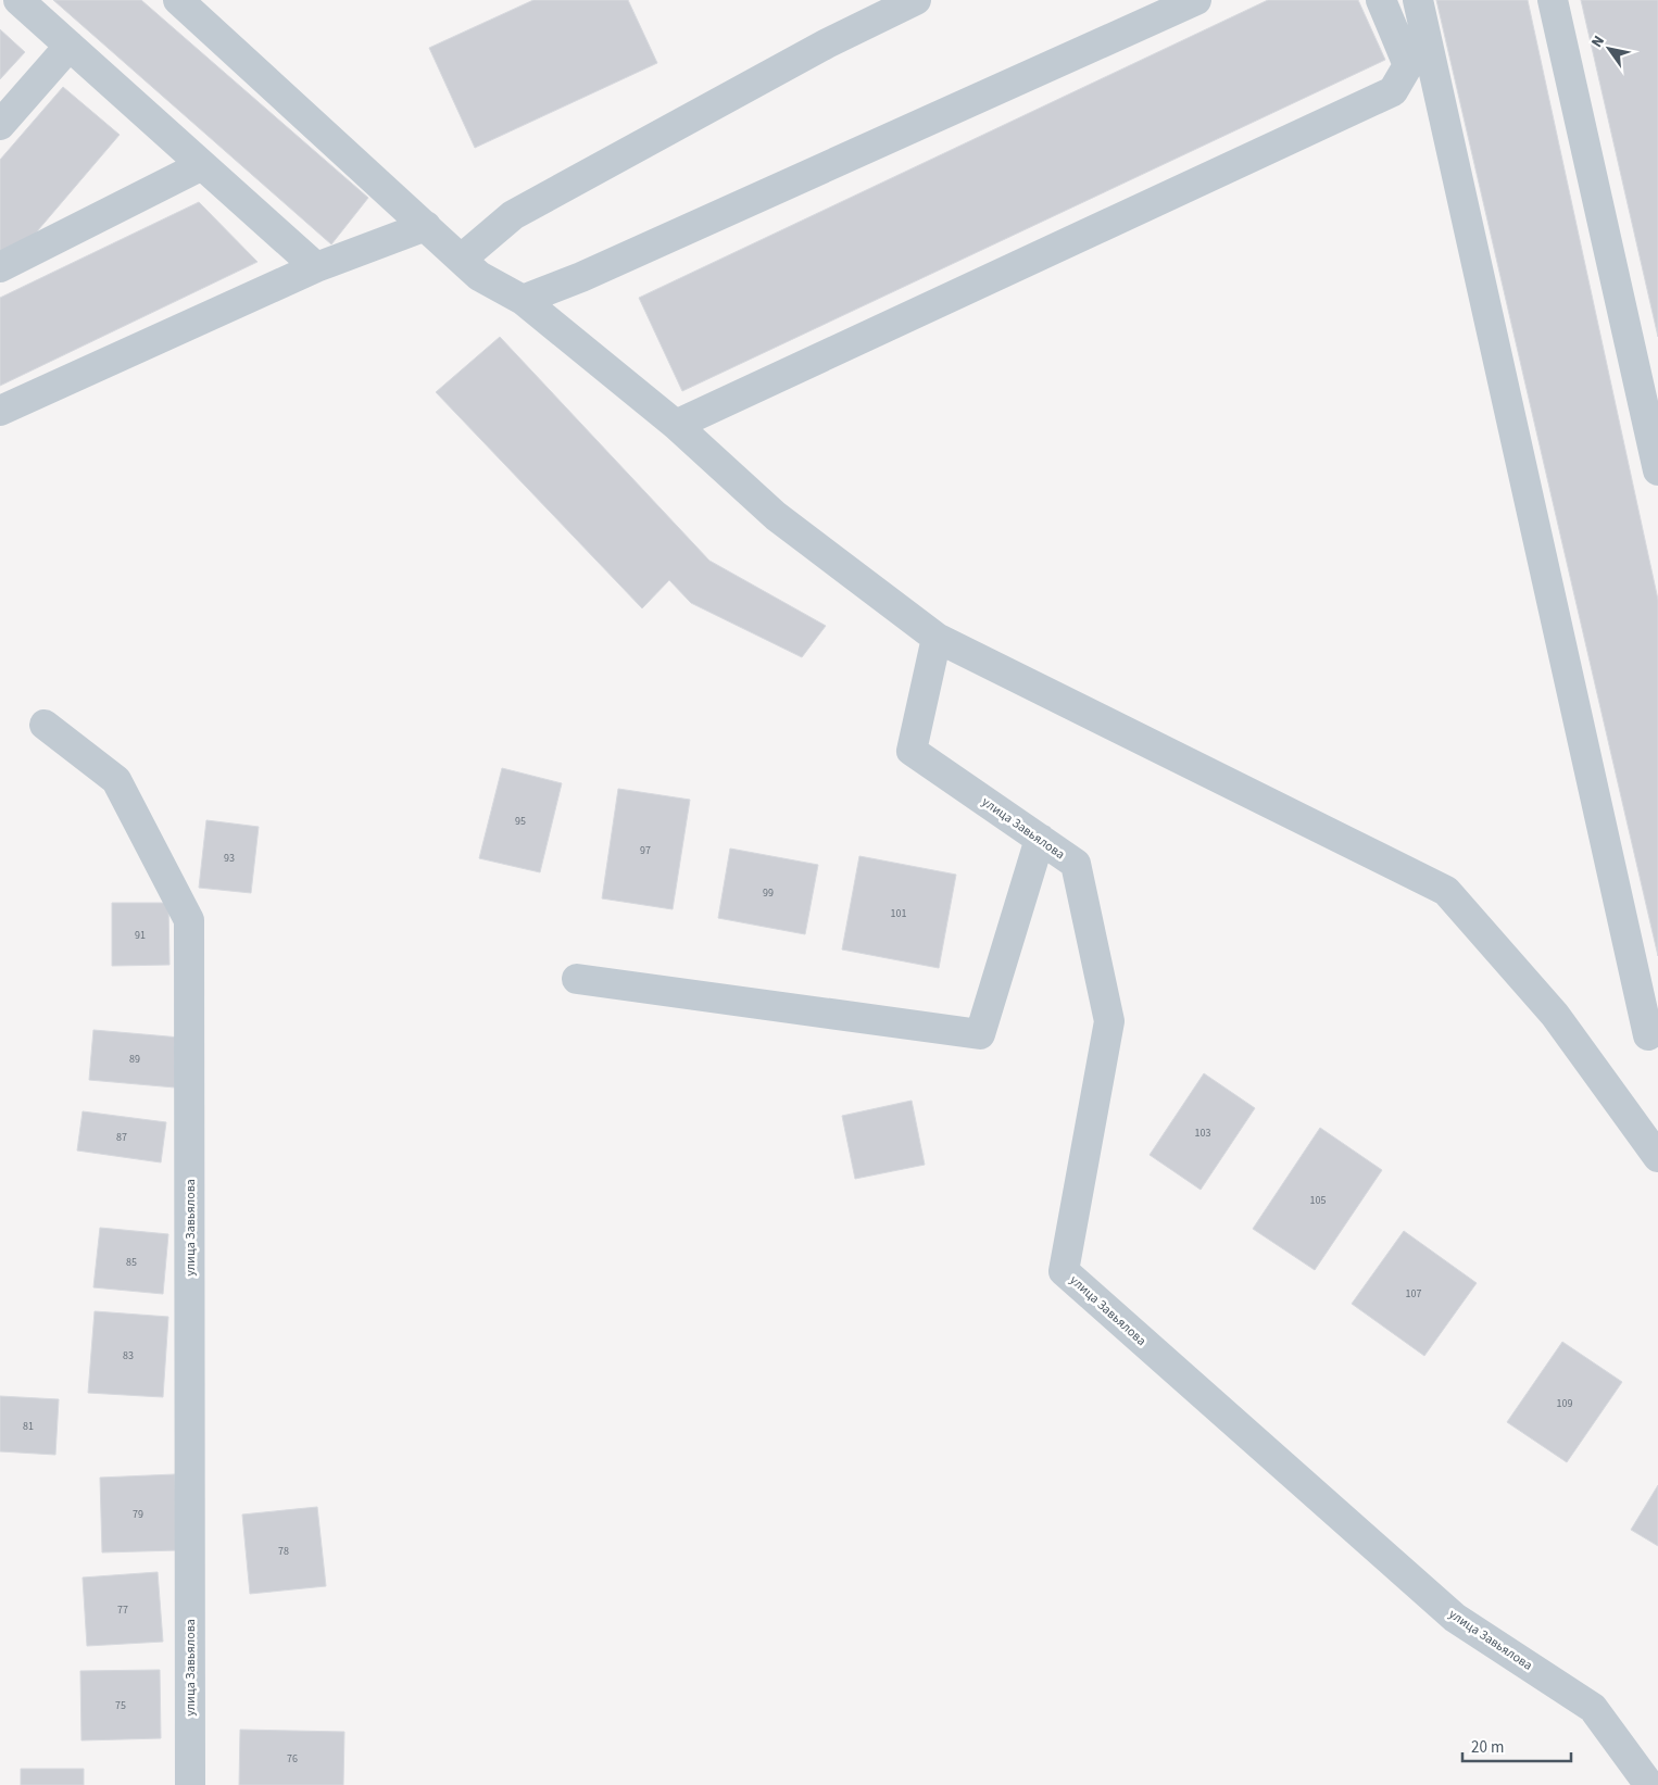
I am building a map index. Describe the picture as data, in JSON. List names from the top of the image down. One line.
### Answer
{"streets":{"street":["улица Завьялова"]},"house_numbers":["95","97","93","99","101","91","89","103","87","105","85","107","83","109","81","79","78","77","75","76"],"scale_bar":"20 m","north":"top left"}
